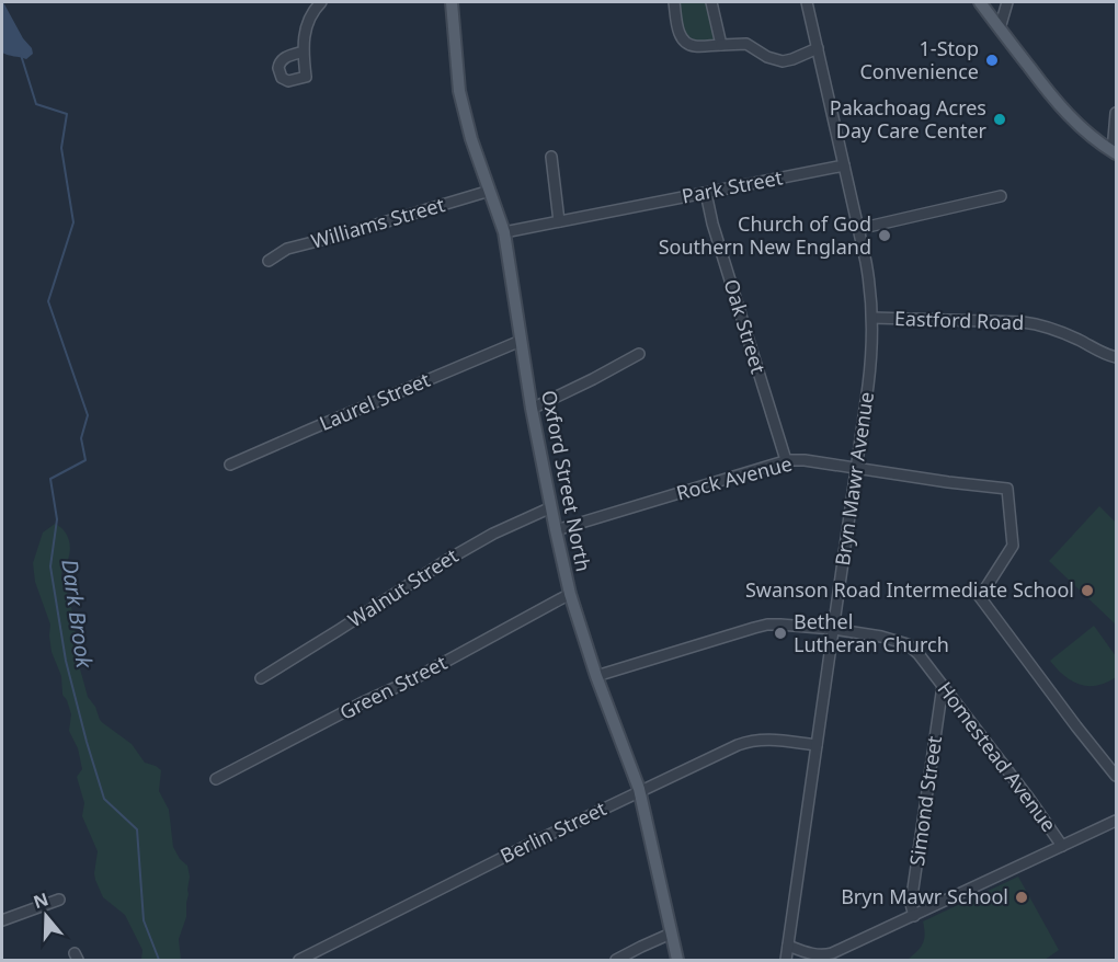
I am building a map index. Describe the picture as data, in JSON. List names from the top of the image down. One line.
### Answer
{"streets":{"main road":["Oxford Street North"],"street":["Park Street","Williams Street","Eastford Road","Oak Street","Laurel Street","Rock Avenue","Bryn Mawr Avenue","Walnut Street","Green Street","Homestead Avenue","Simond Street","Berlin Street"]},"crossings":[["Park Street","Oak Street"],["Park Street","Bryn Mawr Avenue"],["Park Street","Oxford Street North"],["Williams Street","Oxford Street North"],["Eastford Road","Bryn Mawr Avenue"],["Oak Street","Rock Avenue"],["Laurel Street","Oxford Street North"],["Rock Avenue","Bryn Mawr Avenue"],["Rock Avenue","Oxford Street North"],["Bryn Mawr Avenue","Homestead Avenue"],["Bryn Mawr Avenue","Berlin Street"],["Oxford Street North","Walnut Street"],["Oxford Street North","Green Street"],["Oxford Street North","Homestead Avenue"],["Oxford Street North","Berlin Street"],["Homestead Avenue","Simond Street"]],"water":["Dark Brook"],"places":["1-Stop Convenience","Pakachoag Acres Day Care Center","Church of God Southern New England","Swanson Road Intermediate School","Bethel Lutheran Church","Bryn Mawr School"],"north":"top"}
